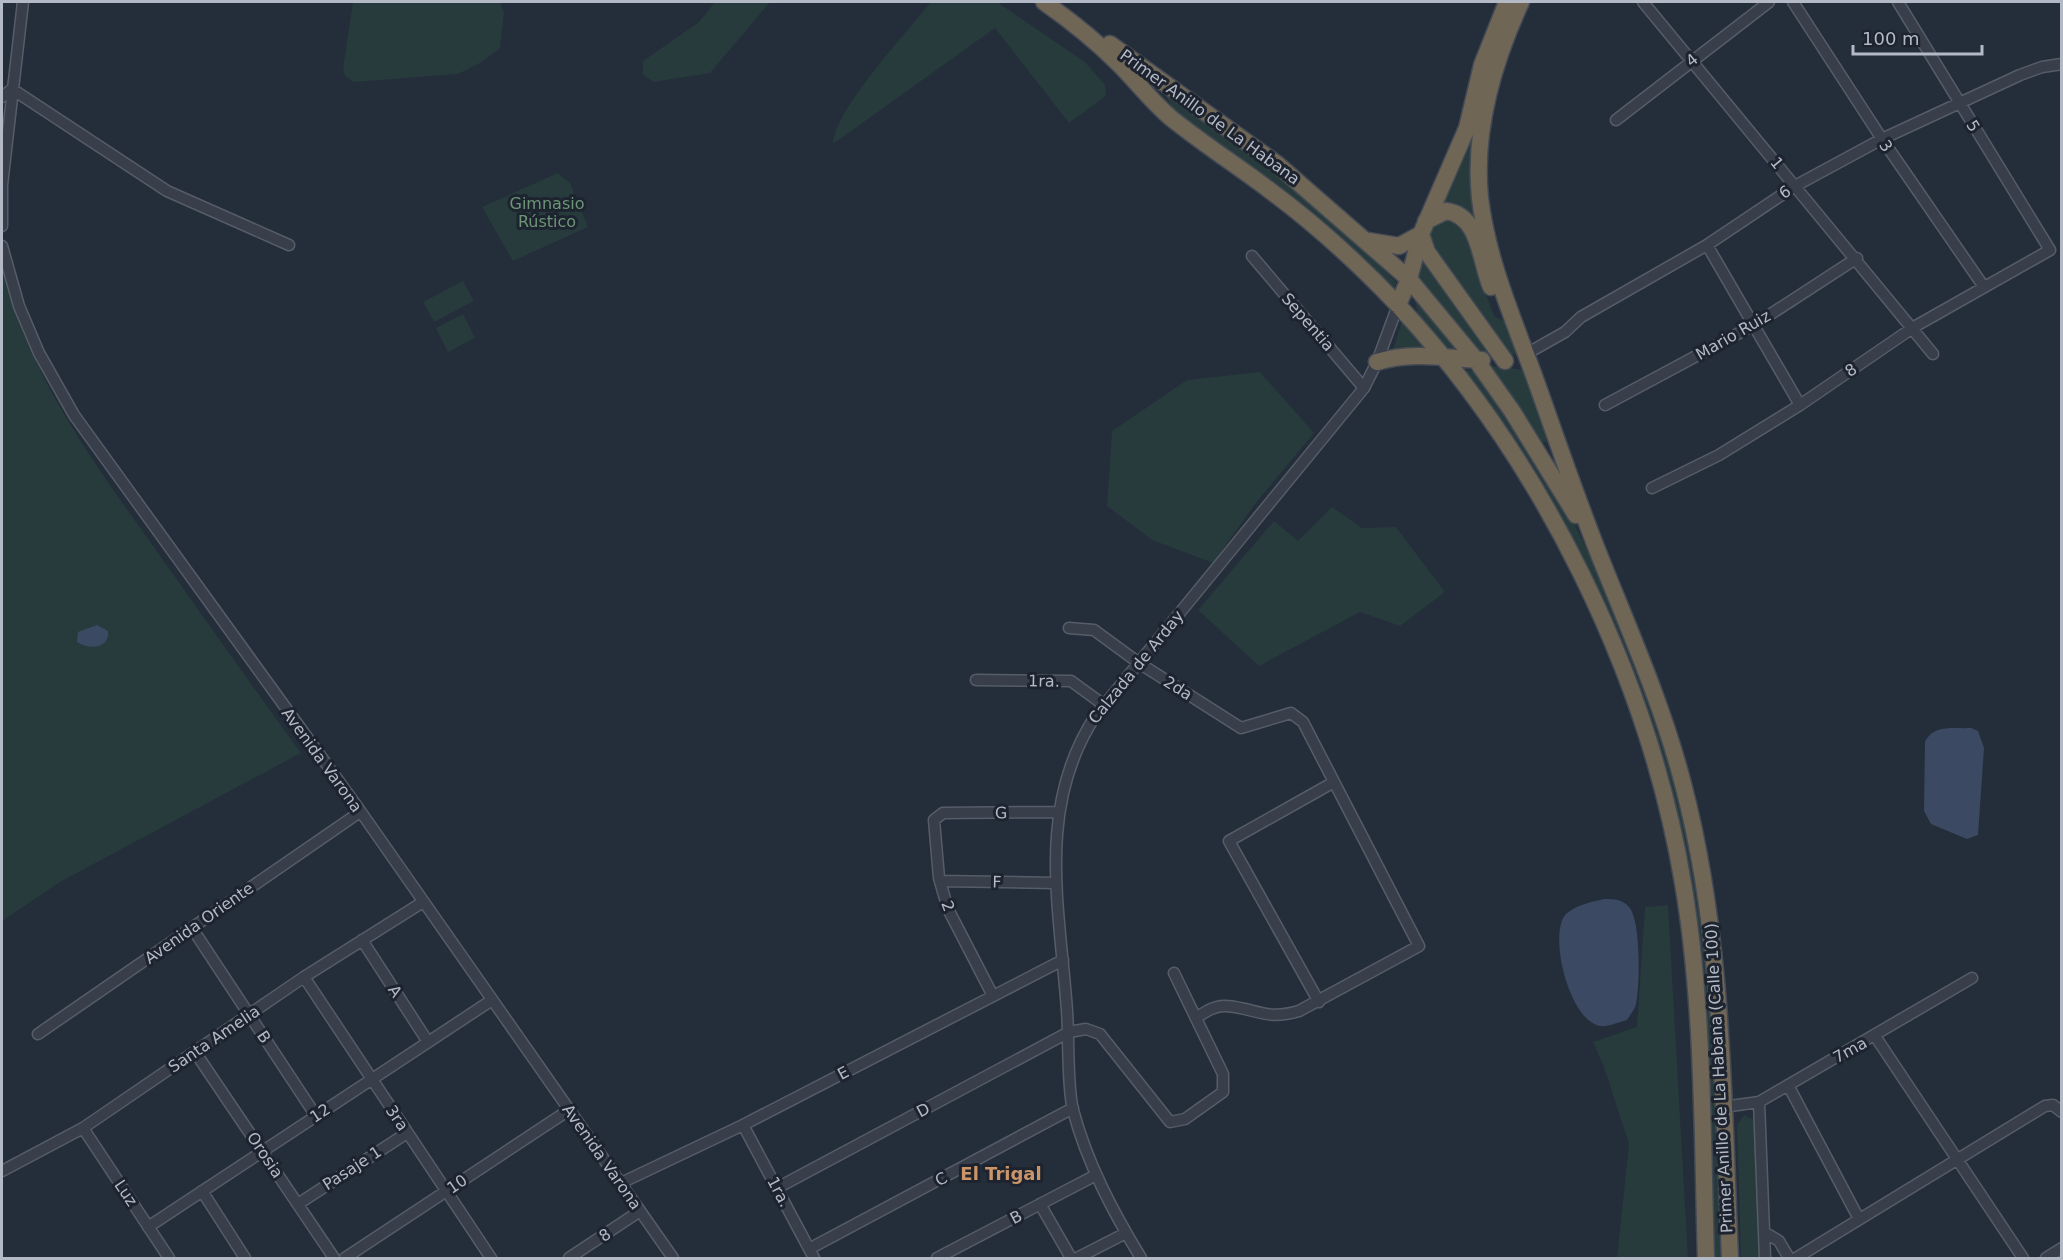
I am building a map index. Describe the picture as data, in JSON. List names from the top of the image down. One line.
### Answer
{"streets":{"highway":["Primer Anillo de La Habana","Primer Anillo de La Habana (Calle 100)"],"street":["4","5","3","1","6","Sepentia","Mario Ruiz","8","Calzada de Arday","1ra.","2da","Avenida Varona","G","F","2","Avenida Oriente","A","B","Santa Amelia","7ma","E","D","12","3ra","Orosia","Pasaje 1","C","10","Luz"]},"crossings":[["4","1"],["Primer Anillo de La Habana","Calzada de Arday"],["Primer Anillo de La Habana","Primer Anillo de La Habana (Calle 100)"],["5","6"],["5","8"],["3","6"],["3","8"],["1","6"],["1","Mario Ruiz"],["1","8"],["Sepentia","Calzada de Arday"],["8","Avenida Varona"],["Calzada de Arday","1ra."],["Calzada de Arday","2da"],["Calzada de Arday","G"],["Calzada de Arday","F"],["Calzada de Arday","B"],["Calzada de Arday","E"],["Calzada de Arday","D"],["Calzada de Arday","C"],["1ra.","E"],["1ra.","D"],["1ra.","C"],["Avenida Varona","Avenida Oriente"],["Avenida Varona","Santa Amelia"],["Avenida Varona","E"],["Avenida Varona","12"],["Avenida Varona","10"],["G","2"],["F","2"],["2","E"],["Avenida Oriente","B"],["A","Santa Amelia"],["A","12"],["B","Santa Amelia"],["B","12"],["Santa Amelia","3ra"],["Santa Amelia","Orosia"],["Santa Amelia","Luz"],["7ma","Primer Anillo de La Habana (Calle 100)"],["12","3ra"],["12","Orosia"],["12","Luz"],["3ra","Pasaje 1"],["3ra","10"],["Orosia","Pasaje 1"]],"districts":["El Trigal"],"parks":["Gimnasio Rústico"],"scale_bar":"100 m"}
